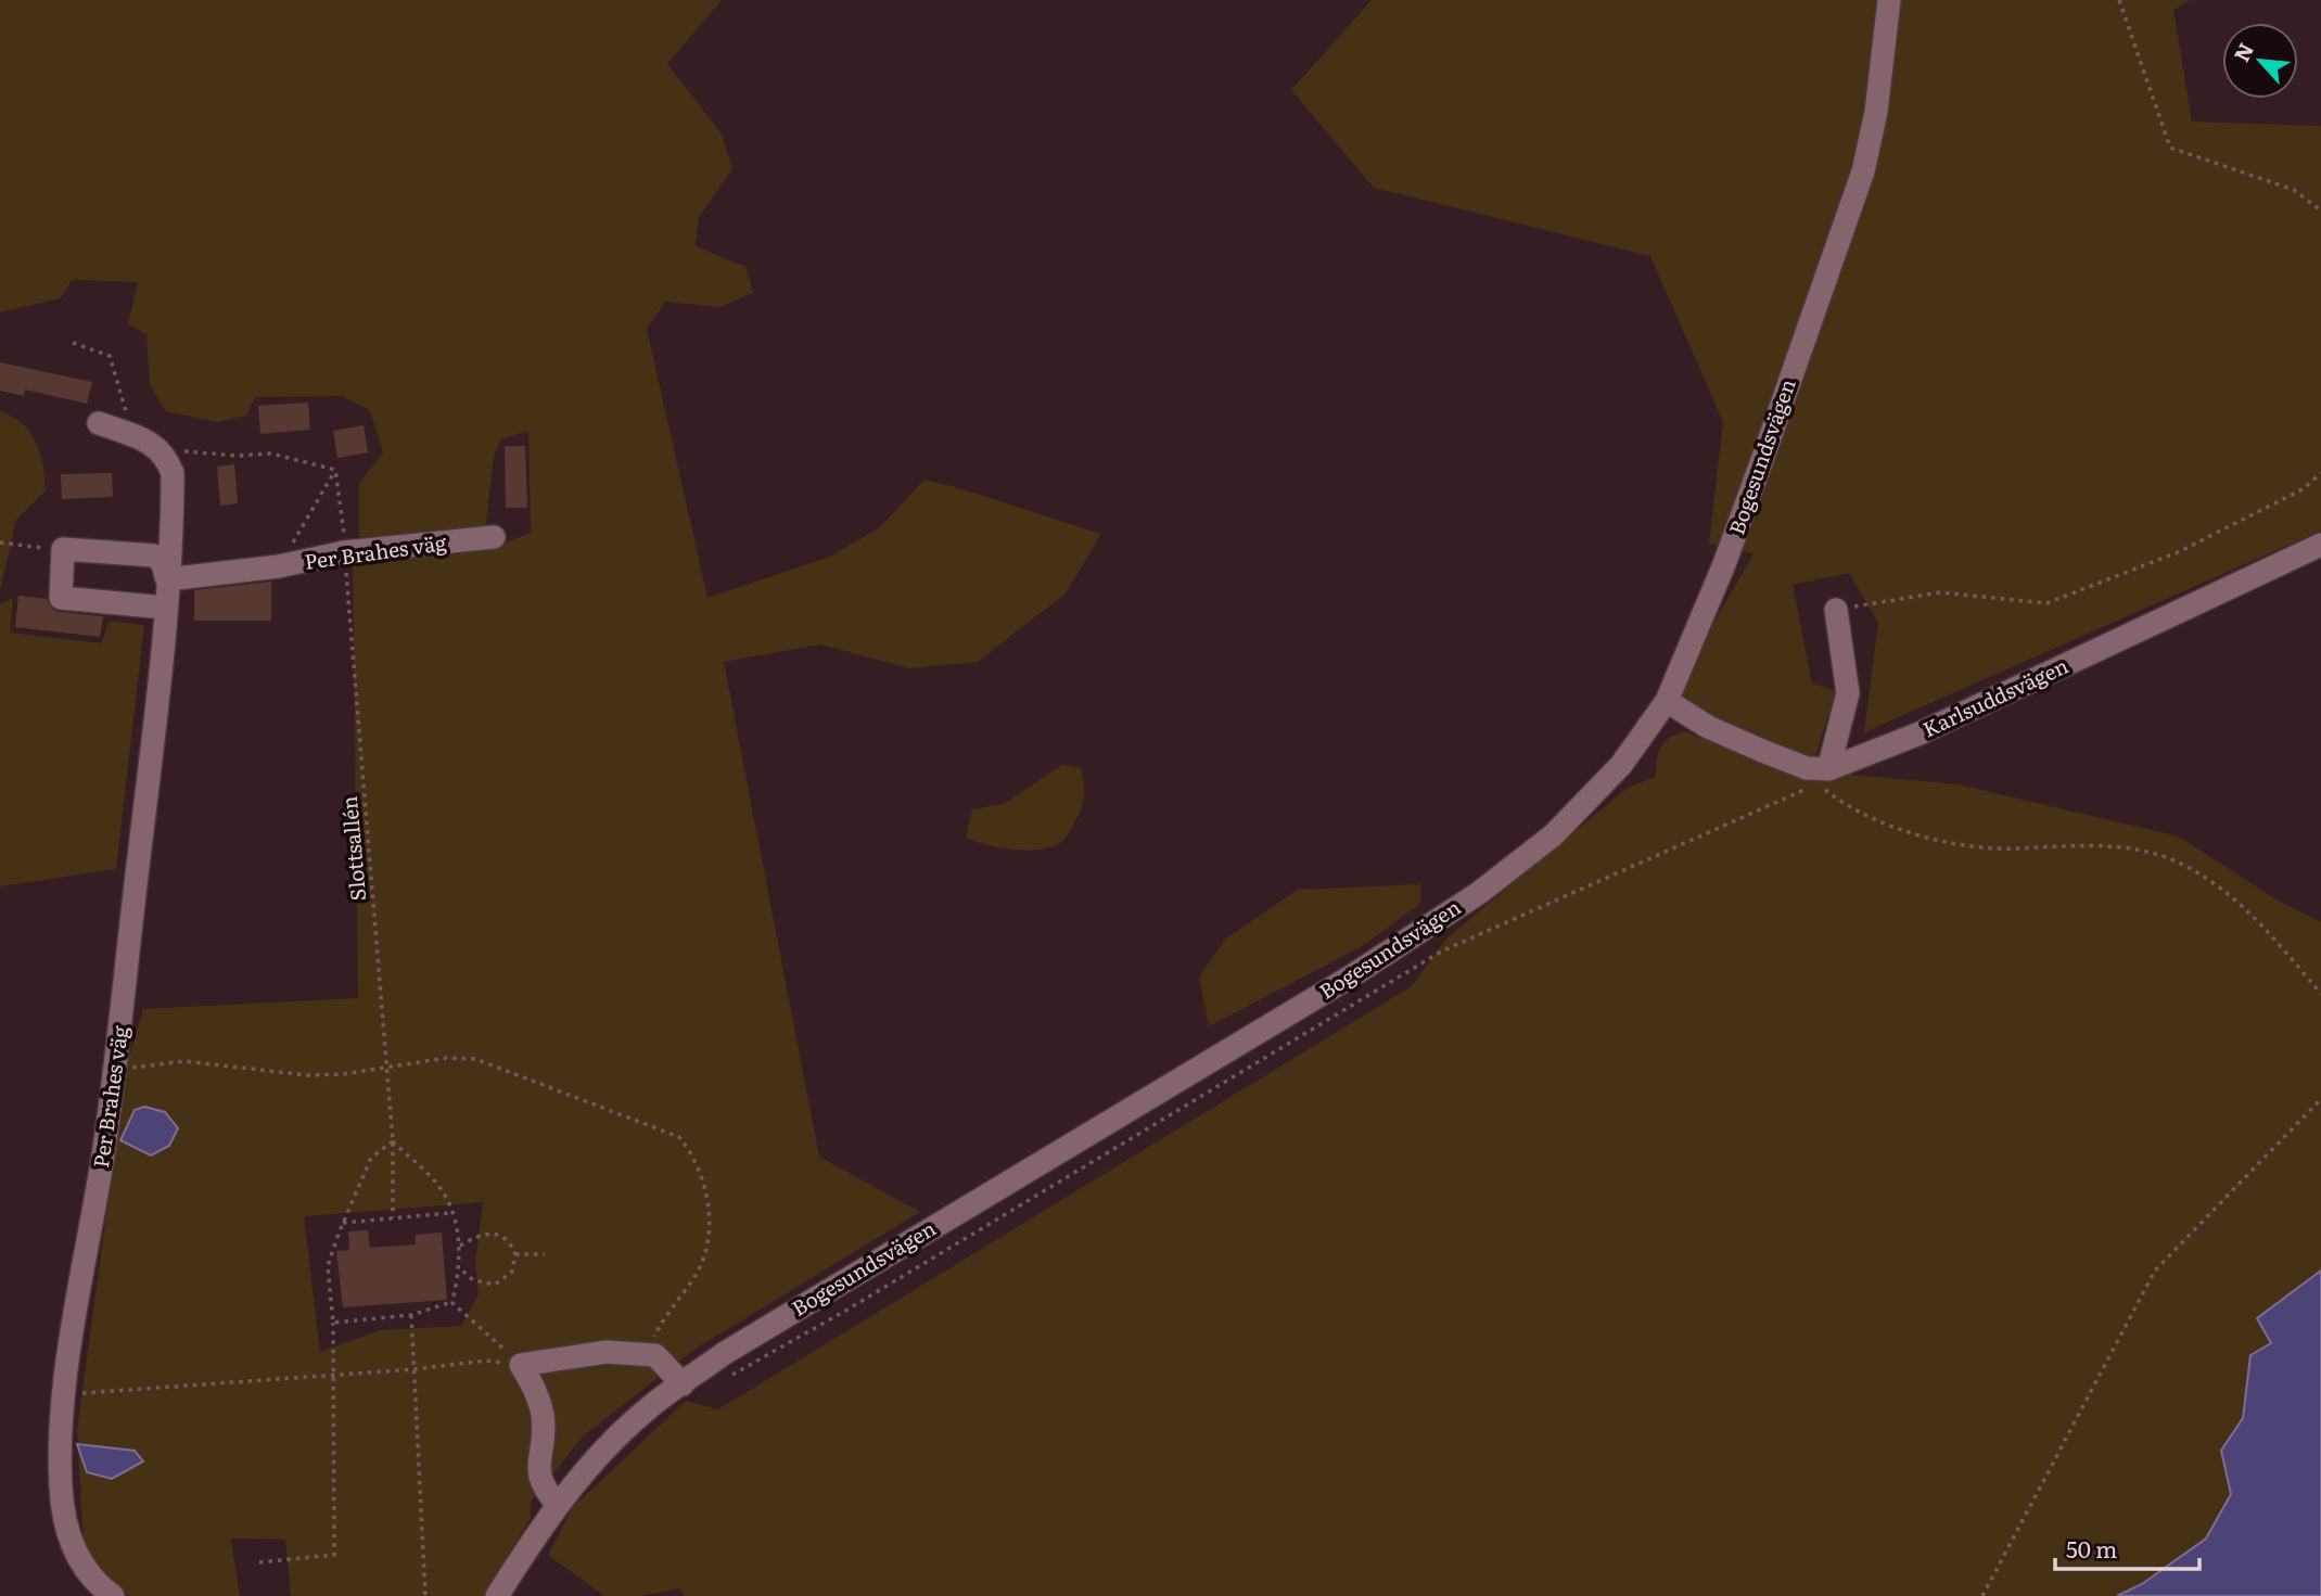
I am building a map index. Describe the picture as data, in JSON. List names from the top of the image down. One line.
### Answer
{"streets":{"street":["Bogesundsvägen","Per Brahes väg","Karlsuddsvägen"],"path":["Slottsallén"]},"crossings":[["Per Brahes väg","Slottsallén"]],"scale_bar":"50 m","north":"top left"}
